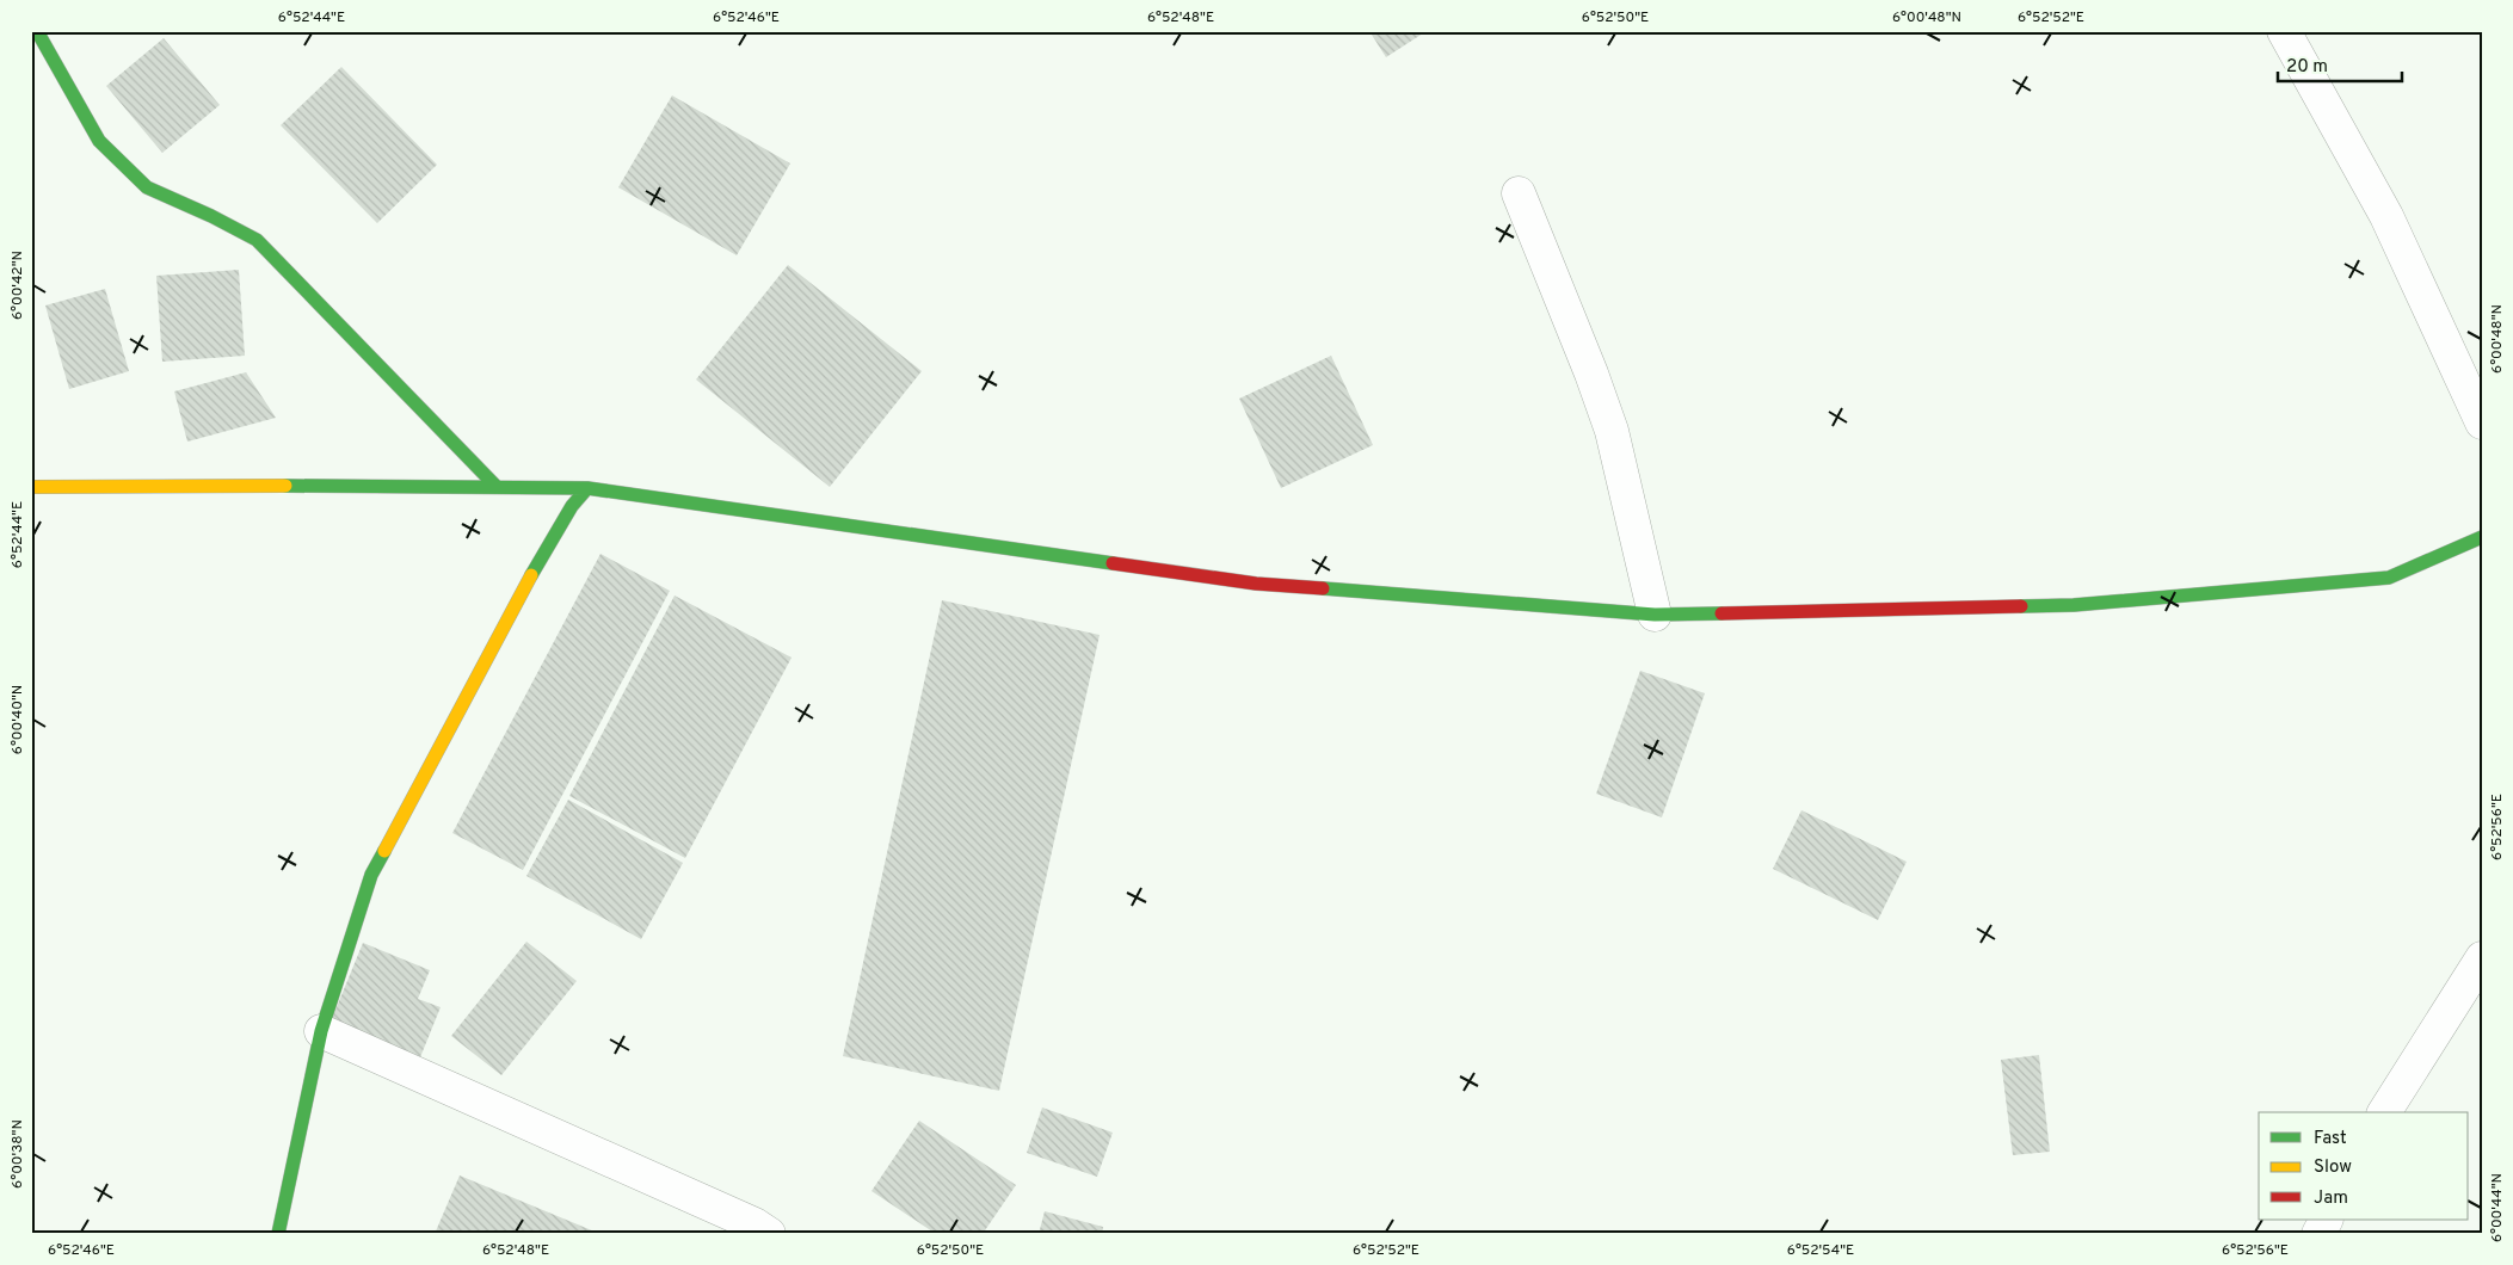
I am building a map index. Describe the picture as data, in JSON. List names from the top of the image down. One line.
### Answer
{"legend":["Fast","Slow","Jam"],"scale_bar":"20 m","coordinates":["6°52'44\"E","6°52'46\"E","6°52'48\"E","6°52'50\"E","6°00'48\"N","6°52'52\"E","6°00'42\"N","6°00'40\"N","6°52'56\"E","6°00'38\"N","6°00'44\"N","6°52'54\"E"]}
